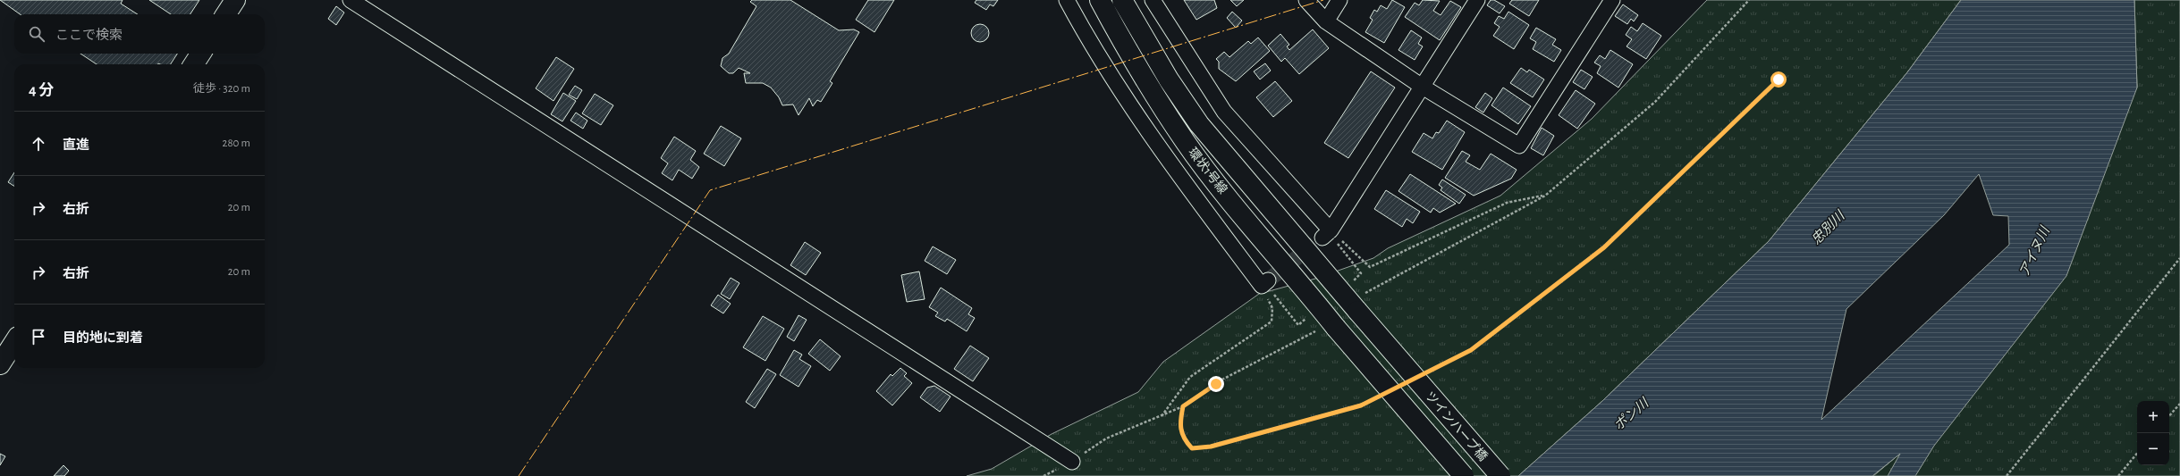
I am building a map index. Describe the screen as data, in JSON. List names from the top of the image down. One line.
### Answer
{"streets":{"main road":["環状1号線","ツインハープ橋"]},"crossings":[["環状1号線","ツインハープ橋"]],"water":["忠別川","アイヌ川","ポン川"],"page":{"search":"ここで検索","heading":["4 分","徒歩 · 320 m"],"list":[["直進","280 m"],["右折","20 m"],["右折","20 m"],"目的地に到着"],"map_buttons":["+","−"]}}
